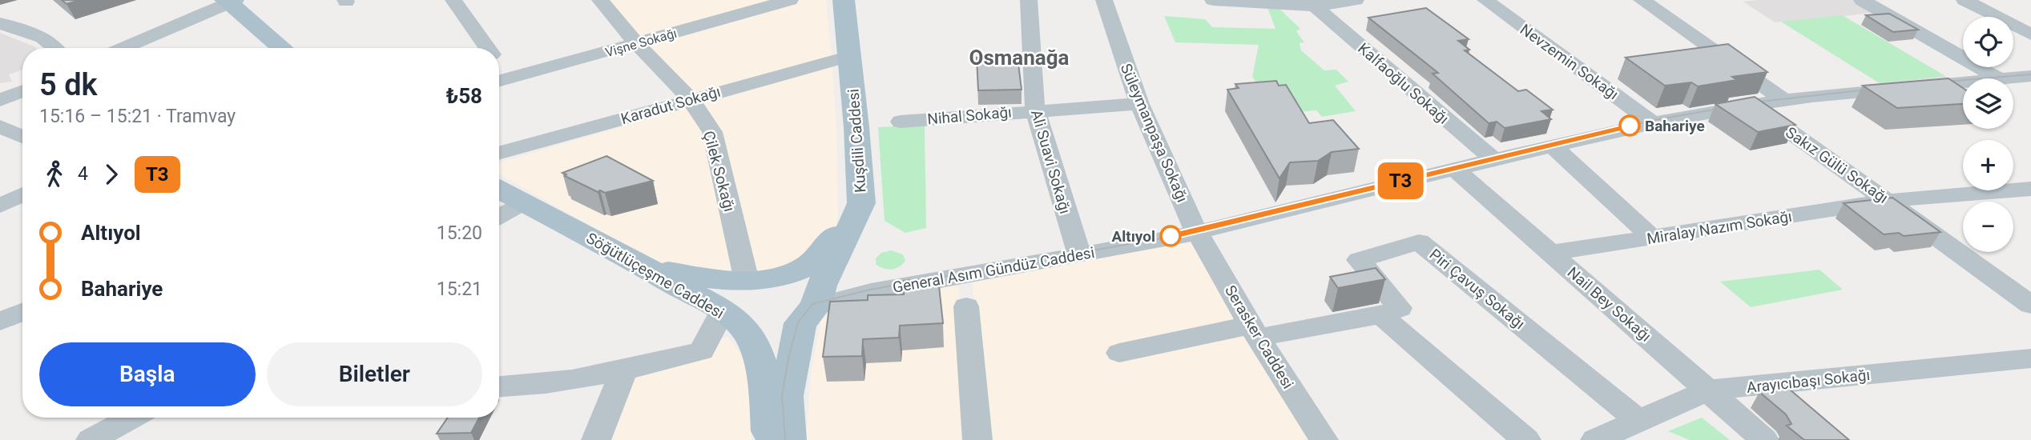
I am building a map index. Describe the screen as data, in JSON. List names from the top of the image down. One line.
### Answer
{"streets":{"main road":["Kuşdili Caddesi","Söğütlüçeşme Caddesi"],"street":["Vişne Sokağı","Nevzemin Sokağı","Kalfaoğlu Sokağı","Karadut Sokağı","Nihal Sokağı","Süleymanpaşa Sokağı","Ali Suavi Sokağı","Sakız Gülü Sokağı","Çilek Sokağı","Miralay Nazım Sokağı","General Asım Gündüz Caddesi","Piri Çavuş Sokağı","Nail Bey Sokağı","Serasker Caddesi","Arayıcıbaşı Sokağı"]},"crossings":[["Vişne Sokağı","Çilek Sokağı"],["Nevzemin Sokağı","General Asım Gündüz Caddesi"],["Kalfaoğlu Sokağı","General Asım Gündüz Caddesi"],["Karadut Sokağı","Kuşdili Caddesi"],["Karadut Sokağı","Çilek Sokağı"],["Nihal Sokağı","Süleymanpaşa Sokağı"],["Nihal Sokağı","Ali Suavi Sokağı"],["Süleymanpaşa Sokağı","General Asım Gündüz Caddesi"],["Süleymanpaşa Sokağı","Serasker Caddesi"],["Kuşdili Caddesi","General Asım Gündüz Caddesi"],["Ali Suavi Sokağı","General Asım Gündüz Caddesi"],["Sakız Gülü Sokağı","Miralay Nazım Sokağı"],["Sakız Gülü Sokağı","General Asım Gündüz Caddesi"],["Miralay Nazım Sokağı","Nail Bey Sokağı"],["General Asım Gündüz Caddesi","Nail Bey Sokağı"],["General Asım Gündüz Caddesi","Serasker Caddesi"],["Piri Çavuş Sokağı","Arayıcıbaşı Sokağı"],["Nail Bey Sokağı","Arayıcıbaşı Sokağı"]],"districts":["Osmanağa"],"places":["Bahariye","Altıyol"],"lines":["tram line T3"],"page":{"on_map":"T3","map_buttons":["+","−"],"heading":["5 dk","15:16 – 15:21 · Tramvay","₺58"],"legs":["4","T3"],"list":[{"name":"Altıyol","value":"15:20"},{"name":"Bahariye","value":"15:21"}],"buttons":["Başla","Biletler"]}}
